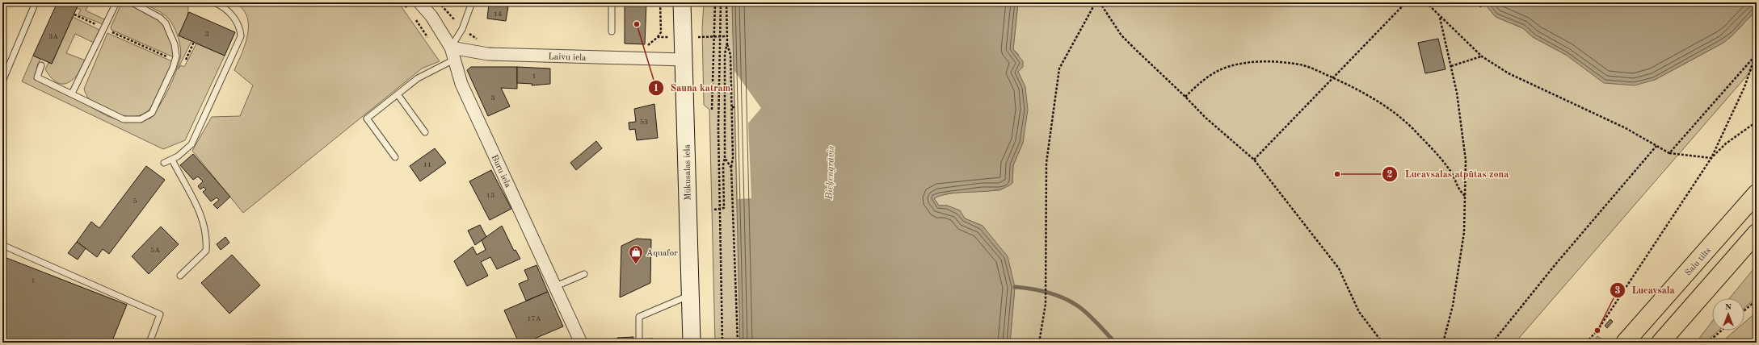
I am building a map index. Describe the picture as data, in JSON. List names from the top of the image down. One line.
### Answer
{"streets":{"highway":["Salu tilts"],"main road":["Mūkusalas iela"],"street":["Laivu iela","Buru iela"]},"crossings":[["Laivu iela","Buru iela"],["Laivu iela","Mūkusalas iela"]],"water":["Bieķengrāvis"],"places":{"other":["Sauna katram","Lucavsalas atpūtas zona","Lucavsala"],"shop":["Aquafor"]},"house_numbers":["14","3","3A","1","3","53","11","13","5","5A","1","17A"],"north":"top"}
